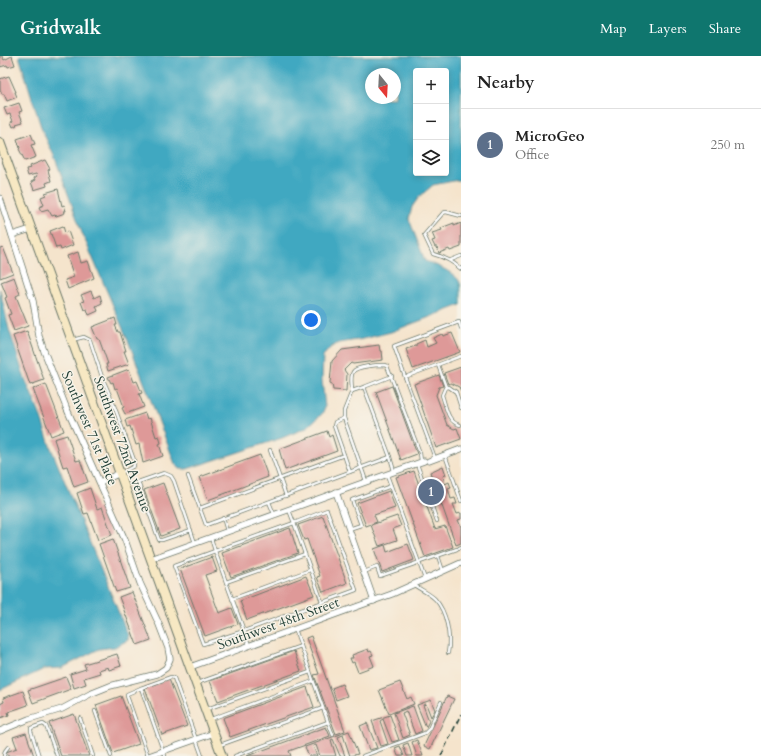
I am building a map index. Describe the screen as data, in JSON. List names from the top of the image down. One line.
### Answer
{"streets":{"street":["Southwest 71st Place","Southwest 72nd Avenue","Southwest 48th Street"]},"crossings":[["Southwest 72nd Avenue","Southwest 48th Street"]],"north":"bottom","page":{"header":"Gridwalk","nav":["Map","Layers","Share"],"heading":"Nearby","map_buttons":["+","−"],"list":[{"mark":"1","name":"MicroGeo","note":"Office","value":"250 m"}],"pins":"1"}}
